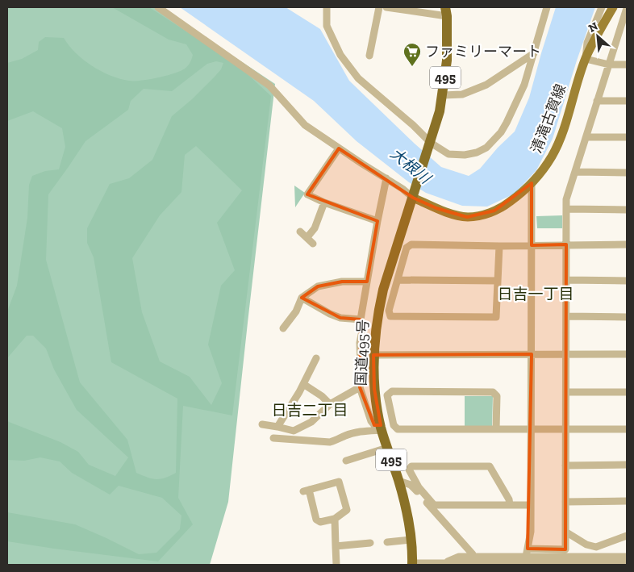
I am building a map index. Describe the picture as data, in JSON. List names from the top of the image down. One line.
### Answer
{"streets":{"highway":["495","国道495号"],"main road":["清滝古賀線"]},"crossings":[["495","清滝古賀線"],["495","国道495号"],["清滝古賀線","国道495号"]],"districts":["日吉一丁目","日吉二丁目"],"water":["大根川"],"places":{"supermarket":["ファミリーマート"]},"north":"top left"}
